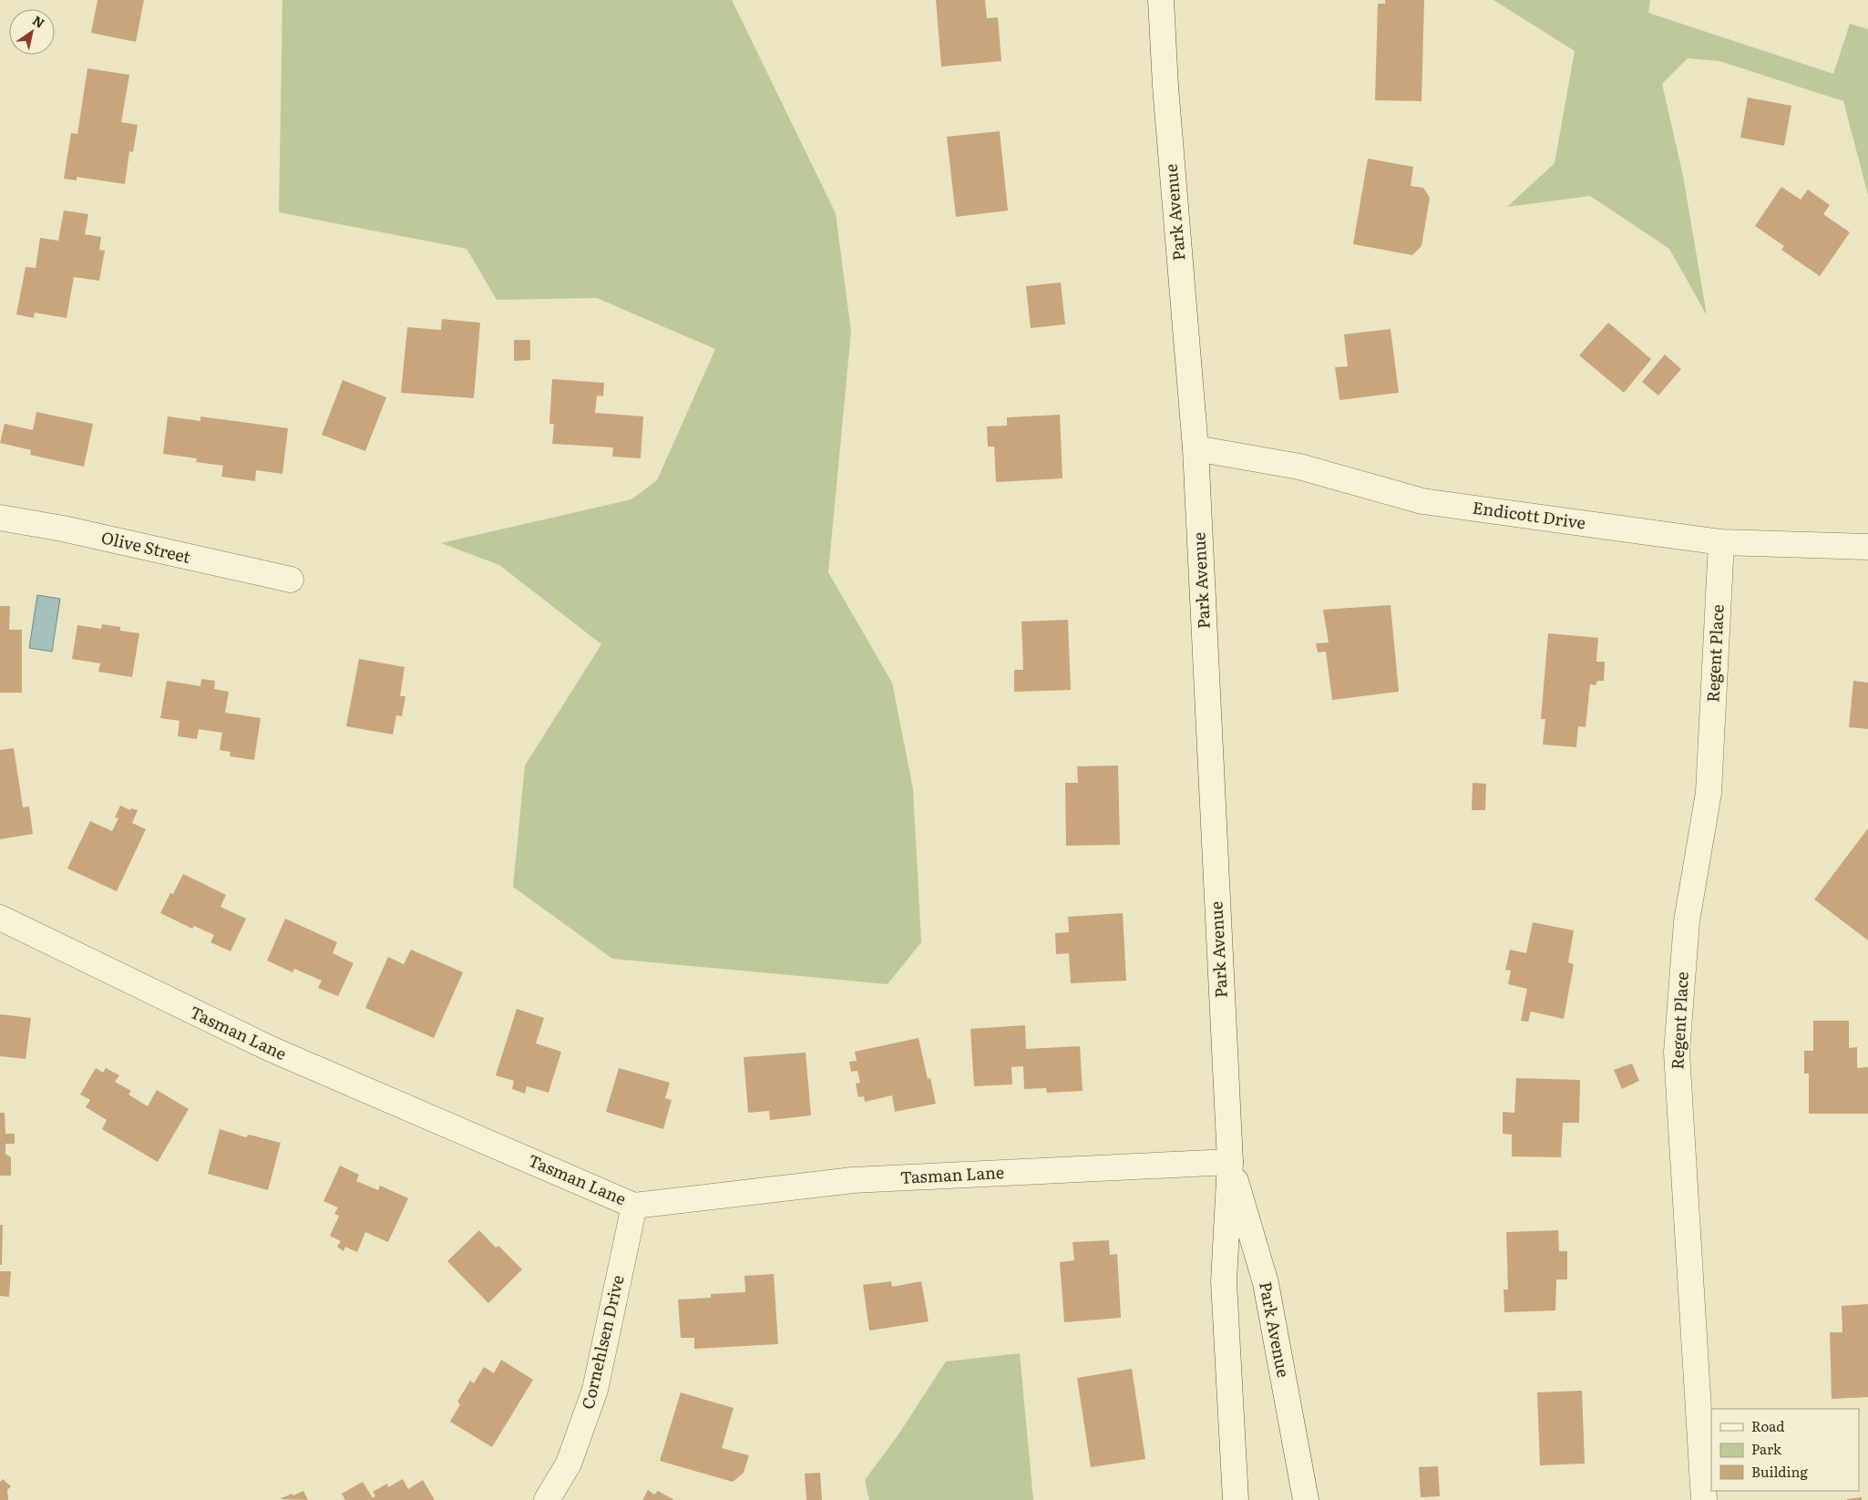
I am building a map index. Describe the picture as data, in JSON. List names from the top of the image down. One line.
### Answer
{"streets":{"street":["Park Avenue","Endicott Drive","Olive Street","Regent Place","Tasman Lane","Cornehlsen Drive"]},"crossings":[["Park Avenue","Endicott Drive"],["Park Avenue","Tasman Lane"],["Endicott Drive","Regent Place"],["Tasman Lane","Cornehlsen Drive"]],"legend":["Road","Park","Building"],"north":"top right"}
